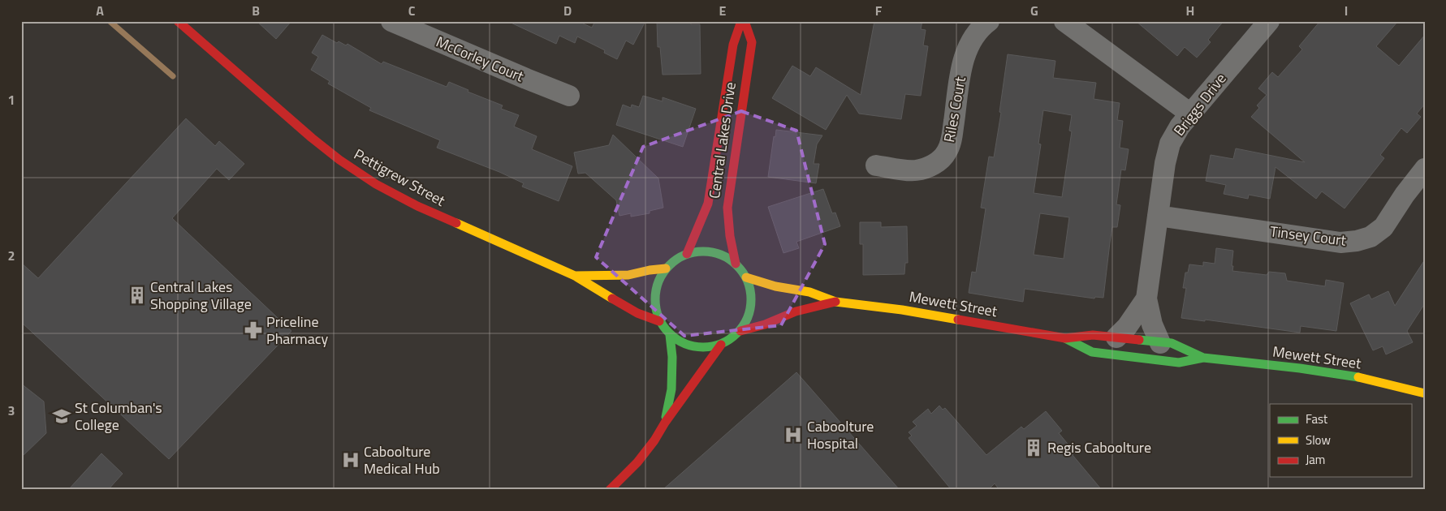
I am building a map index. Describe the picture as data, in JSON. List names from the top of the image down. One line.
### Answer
{"streets":{"main road":["Central Lakes Drive","Pettigrew Street","Mewett Street"],"street":["McCorley Court","Briggs Drive","Riles Court","Tinsey Court"]},"crossings":[["Briggs Drive","Tinsey Court"],["Briggs Drive","Mewett Street"],["Central Lakes Drive","Pettigrew Street"],["Central Lakes Drive","Mewett Street"],["Pettigrew Street","Mewett Street"]],"places":{"building":["Central Lakes Shopping Village","Regis Caboolture"],"pharmacy":["Priceline Pharmacy"],"school or university":["St Columban's College"],"hospital":["Caboolture Hospital","Caboolture Medical Hub"]},"legend":["Fast","Slow","Jam"],"grid":{"columns":["A","B","C","D","E","F","G","H","I"],"rows":["1","2","3"]}}
